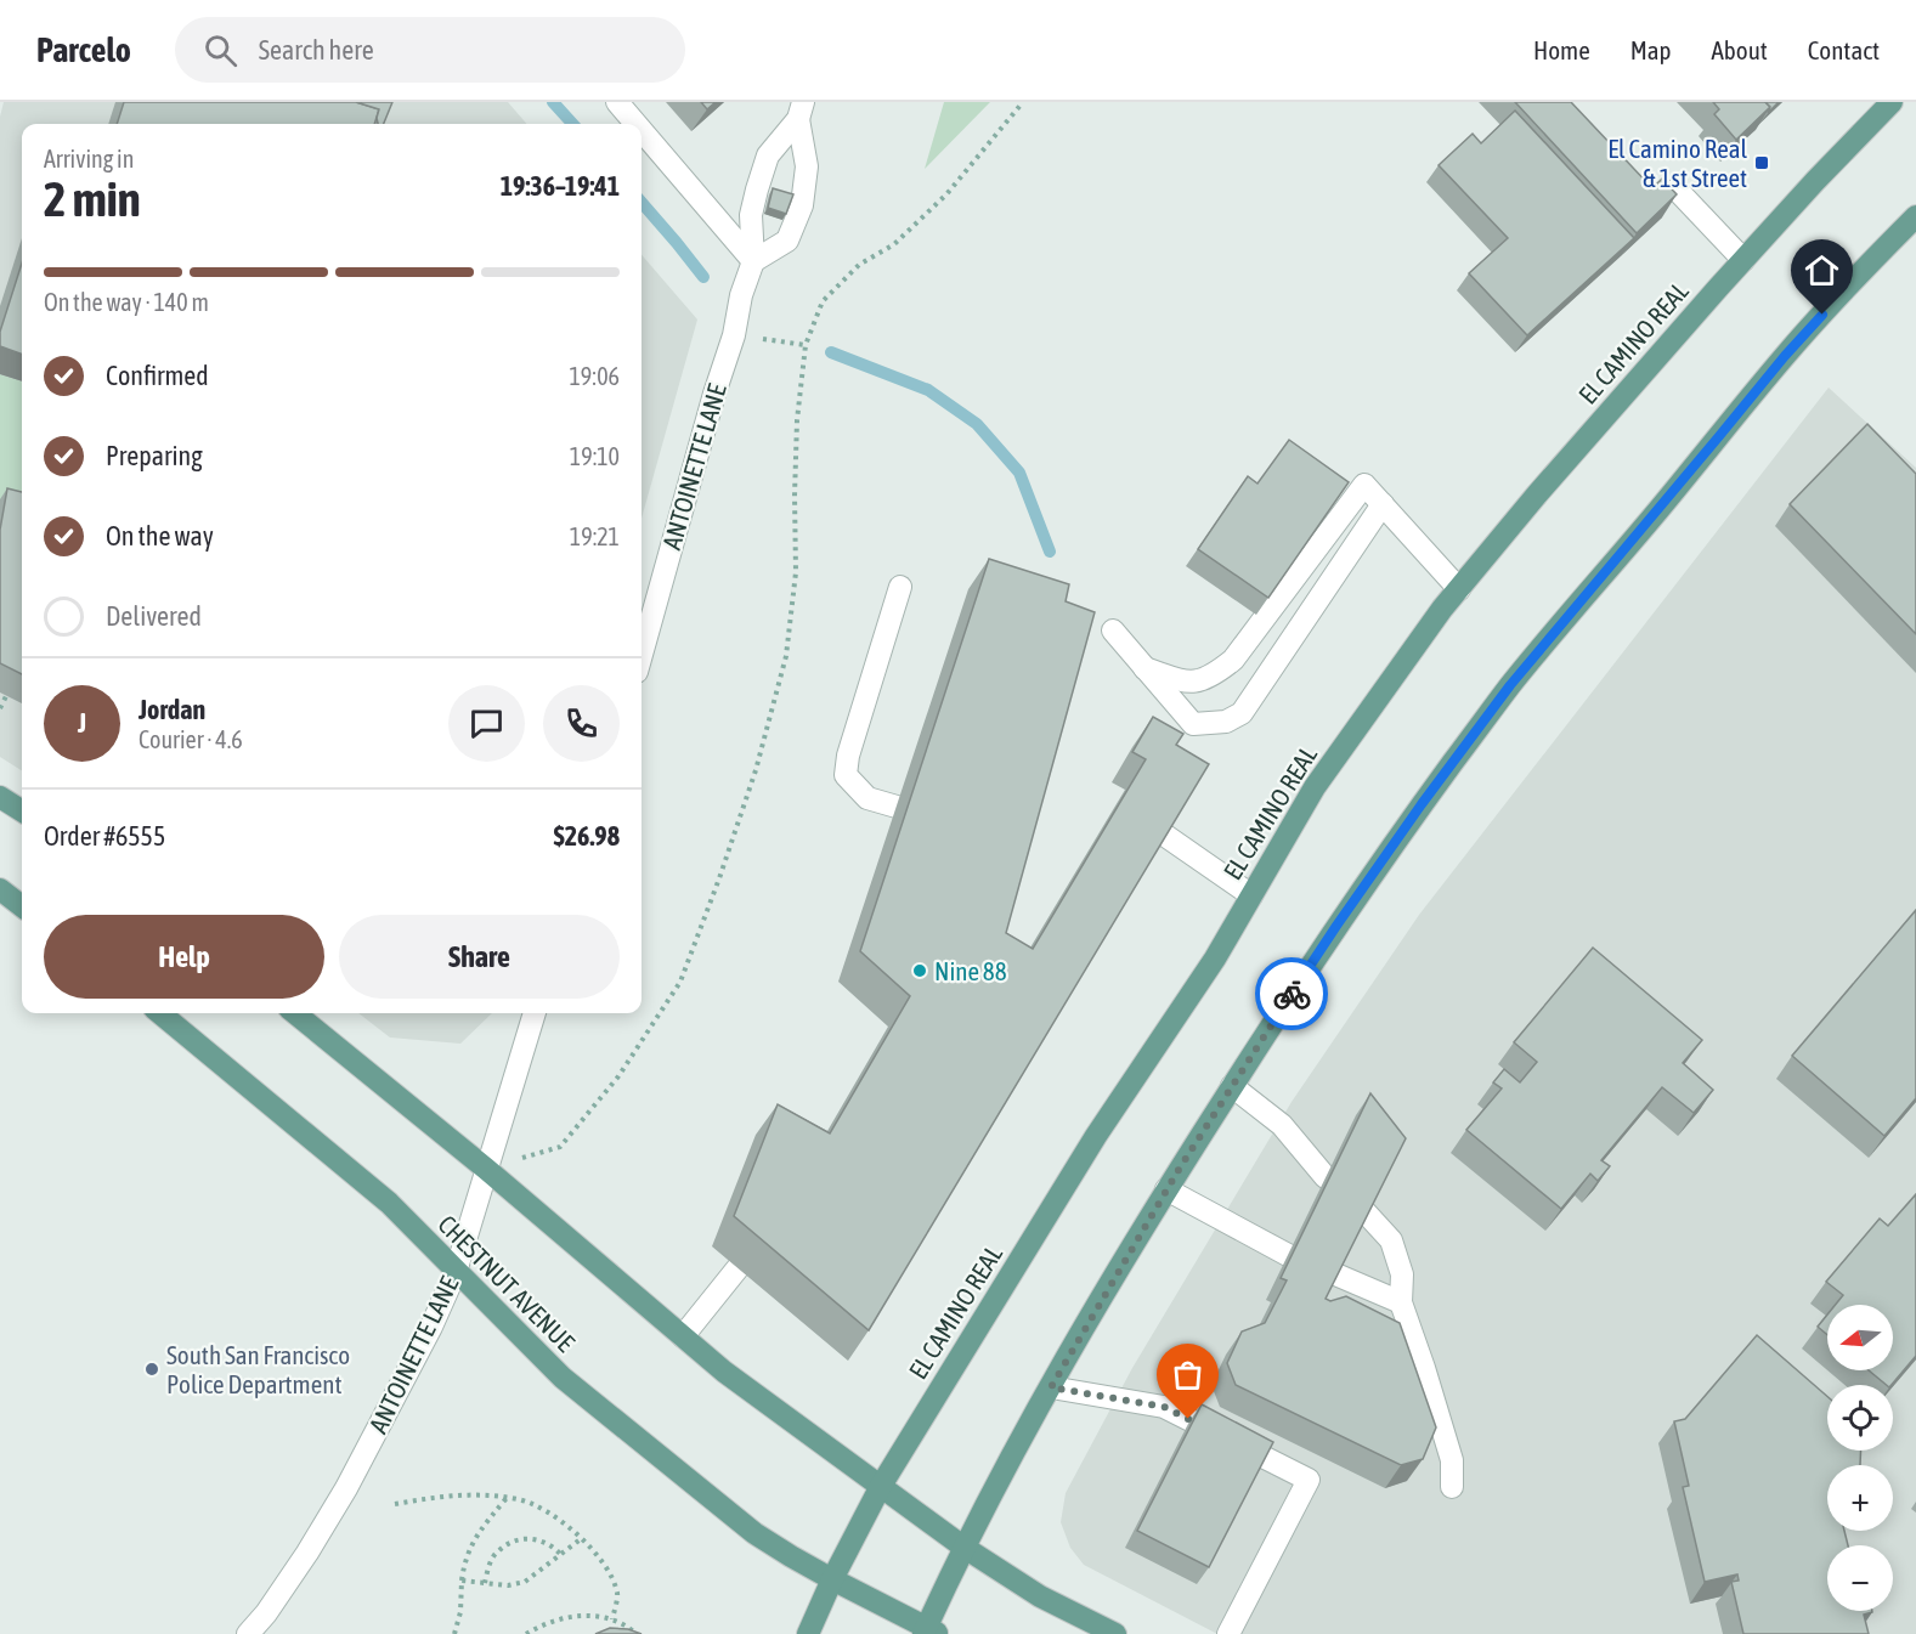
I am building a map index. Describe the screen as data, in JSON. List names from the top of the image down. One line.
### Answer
{"streets":{"main road":["EL CAMINO REAL","CHESTNUT AVENUE"],"street":["ANTOINETTE LANE"]},"crossings":[["EL CAMINO REAL","CHESTNUT AVENUE"],["ANTOINETTE LANE","CHESTNUT AVENUE"]],"places":{"transit":["El Camino Real & 1st Street"],"other":["Nine 88","South San Francisco Police Department"]},"north":"left","page":{"header":"Parcelo","search":"Search here","nav":["Home","Map","About","Contact"],"heading":["2 min","Arriving in","19:36–19:41"],"panel":["Jordan","Courier · 4.6","Order #6555","$26.98"],"bar":"On the way · 140 m","list":[["Confirmed","19:06"],["Preparing","19:10"],["On the way","19:21"],"Delivered"],"round":"J","buttons":["Help","Share"],"map_buttons":["+","−"]}}
